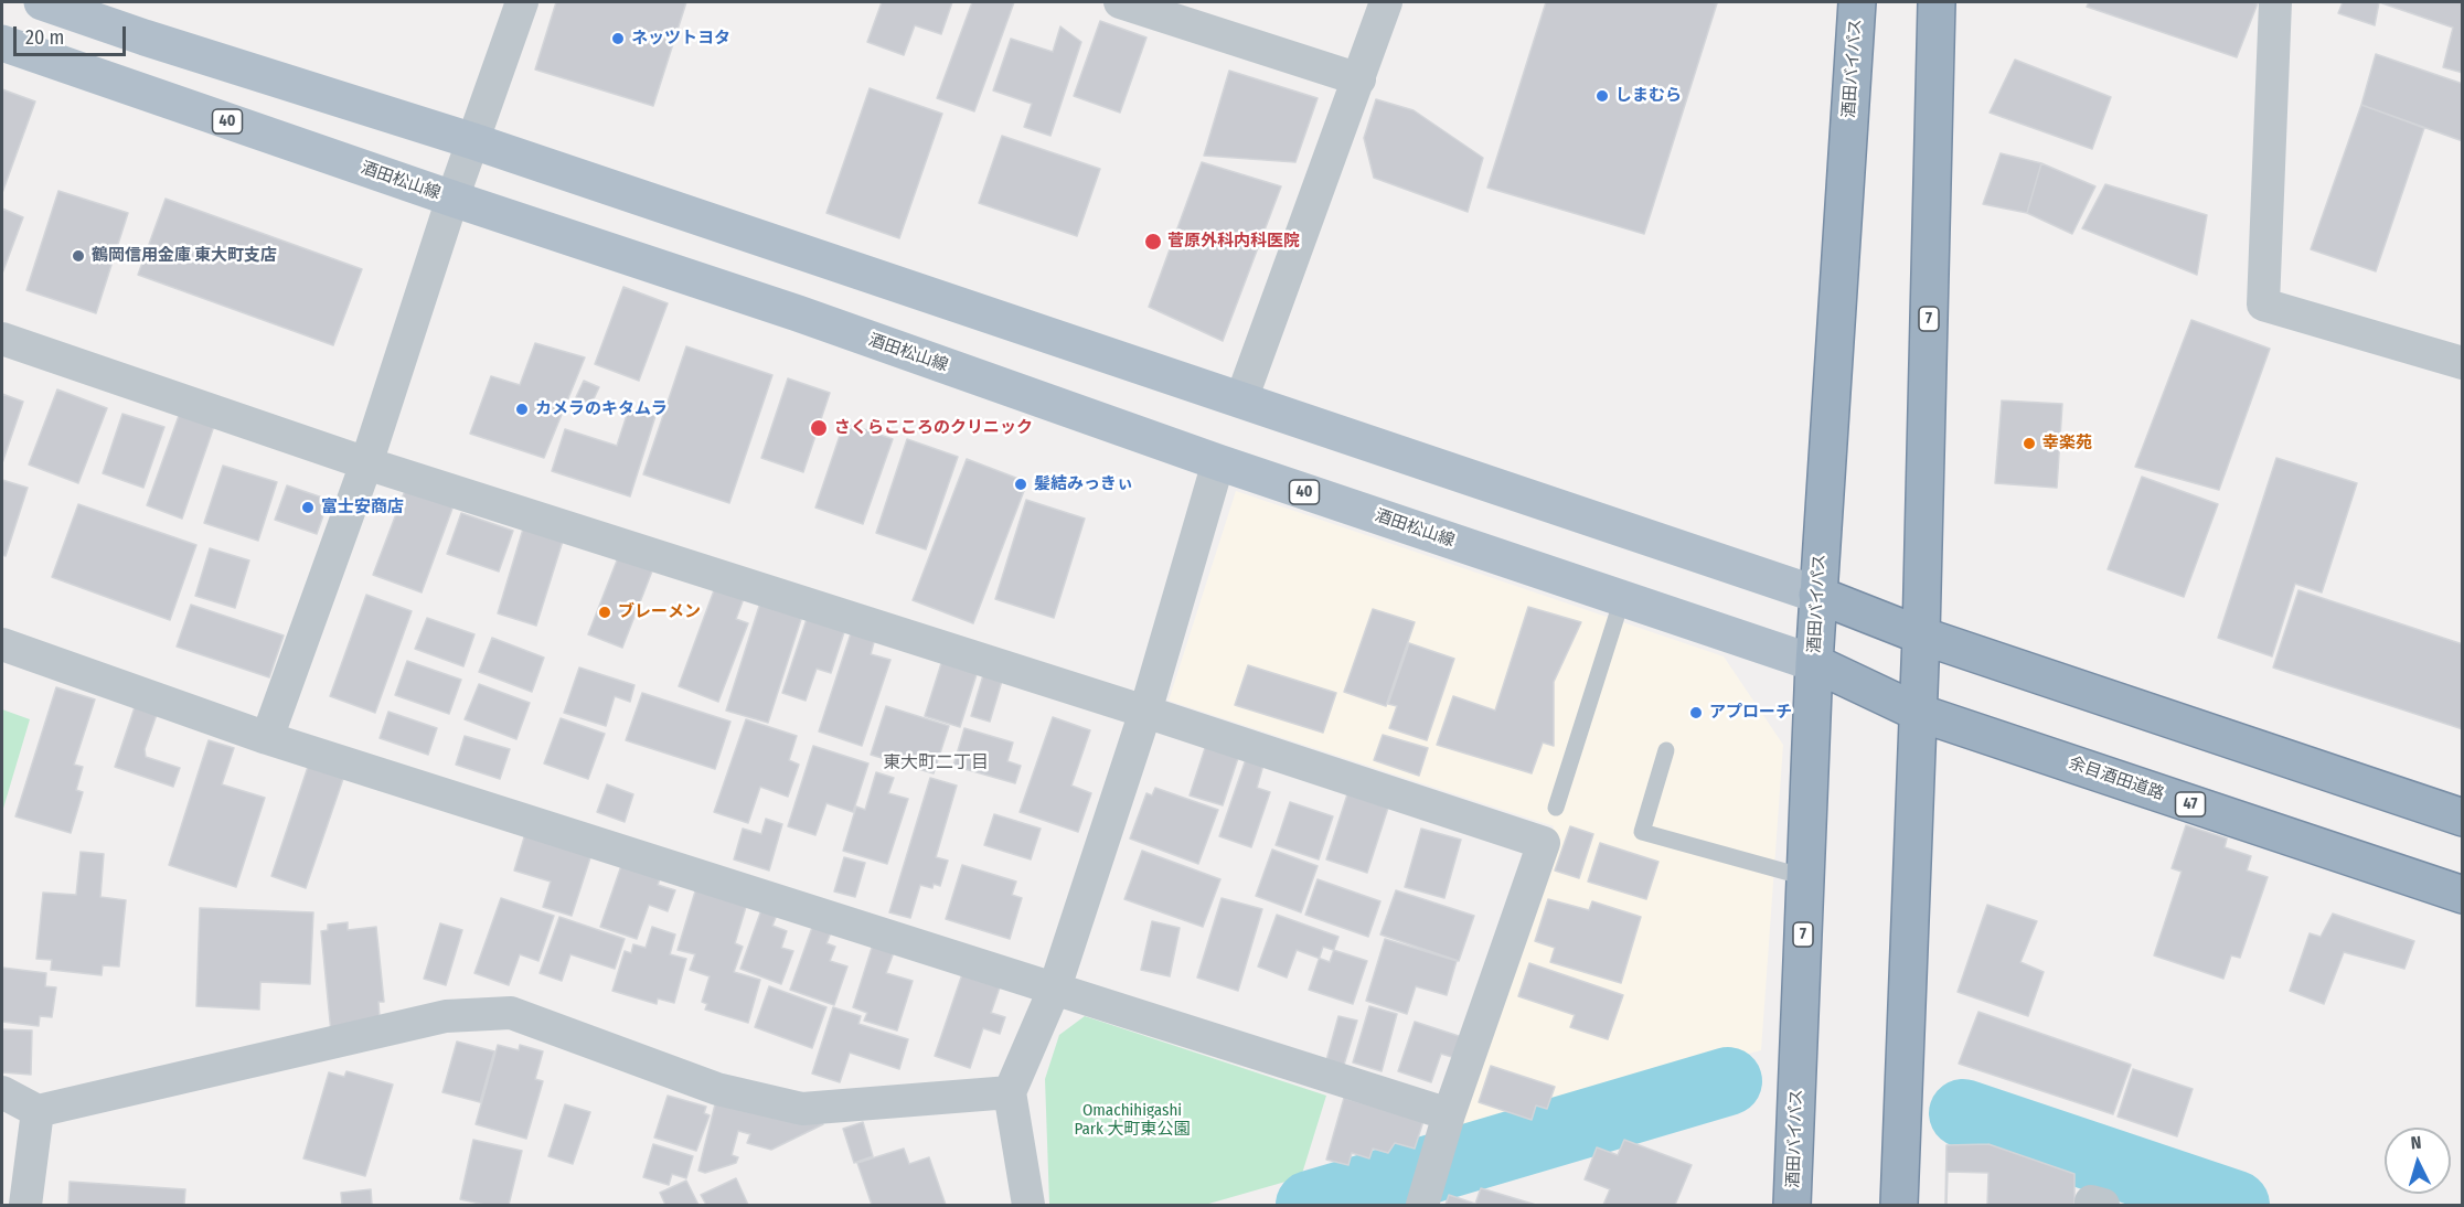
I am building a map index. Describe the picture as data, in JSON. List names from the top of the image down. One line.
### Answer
{"streets":{"highway":["酒田バイパス","7","余目酒田道路","47"],"main road":["40","酒田松山線"]},"crossings":[["酒田バイパス","酒田松山線"],["酒田バイパス","余目酒田道路"],["酒田松山線","余目酒田道路"],["7","余目酒田道路"]],"districts":["東大町二丁目"],"parks":["Omachihigashi Park 大町東公園"],"places":["ネッツトヨタ","しまむら","菅原外科内科医院","鶴岡信用金庫 東大町支店","カメラのキタムラ","さくらこころのクリニック","幸楽苑","髪結みっきぃ","富士安商店","ブレーメン","アプローチ"],"scale_bar":"20 m","north":"top"}
